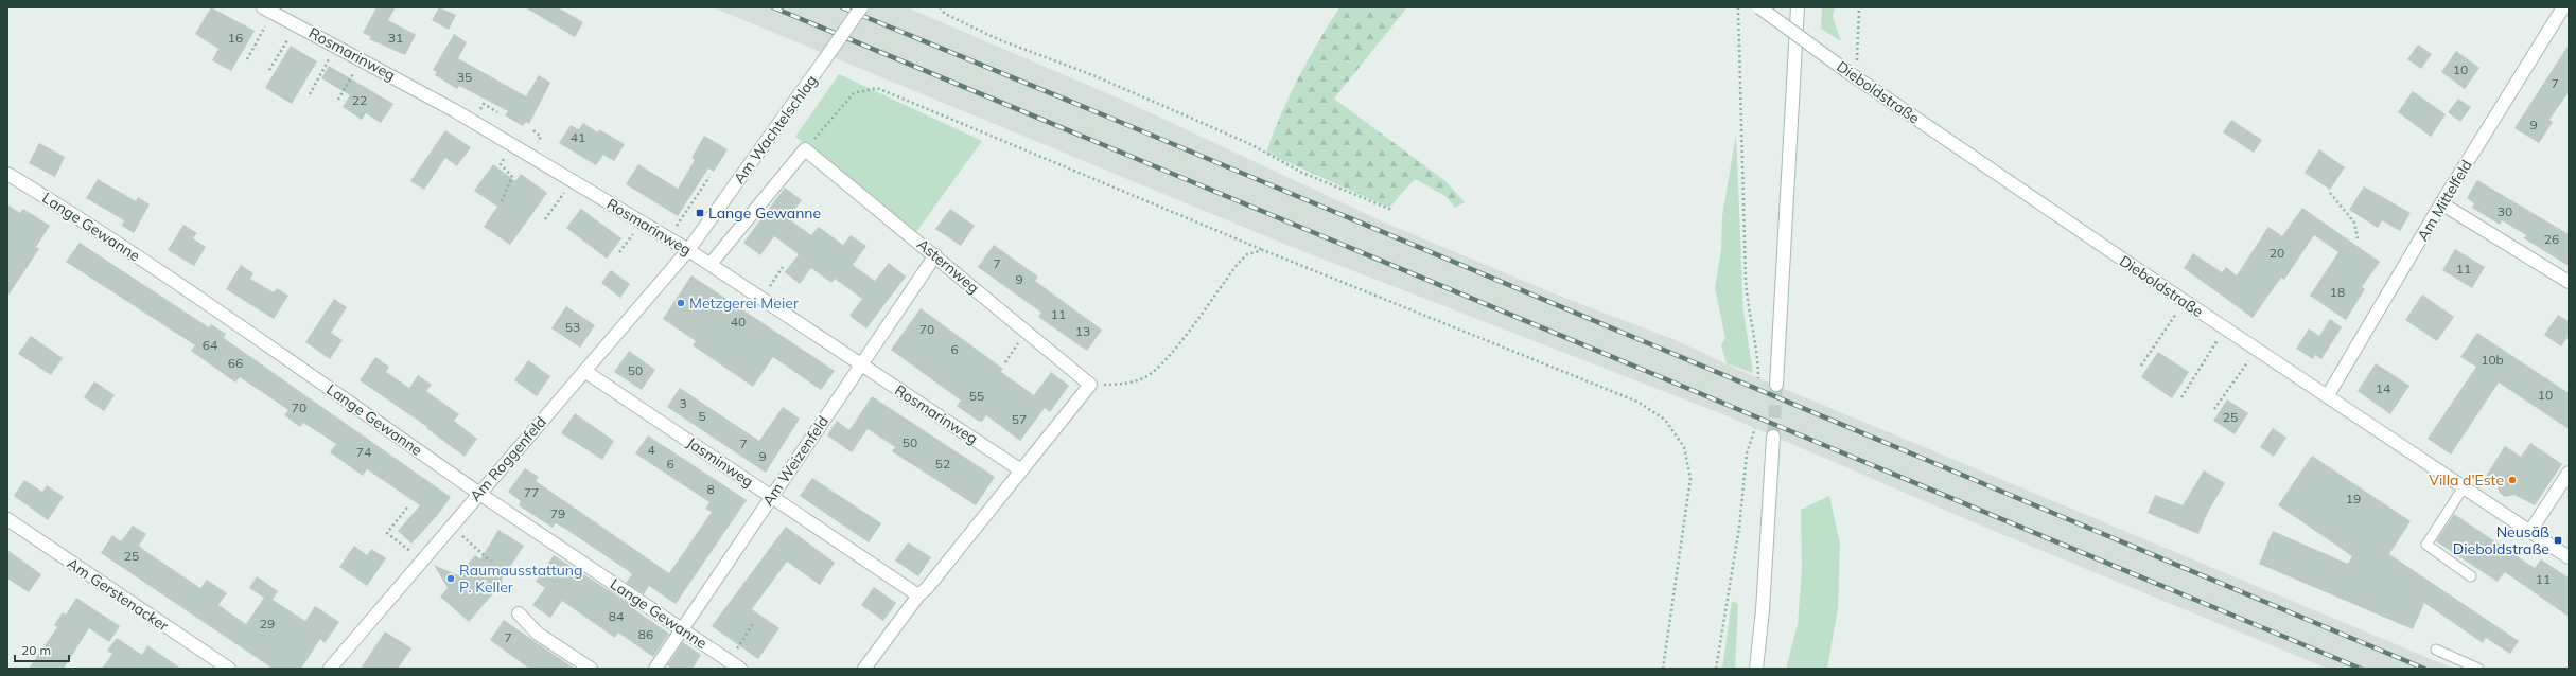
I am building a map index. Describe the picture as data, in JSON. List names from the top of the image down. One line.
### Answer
{"streets":{"street":["Rosmarinweg","Dieboldstraße","Am Wachtelschlag","Am Mittelfeld","Lange Gewanne","Asternweg","Am Roggenfeld","Am Weizenfeld","Jasminweg","Am Gerstenacker"]},"crossings":[["Rosmarinweg","Am Wachtelschlag"],["Rosmarinweg","Am Roggenfeld"],["Rosmarinweg","Am Weizenfeld"],["Dieboldstraße","Am Mittelfeld"],["Am Wachtelschlag","Am Roggenfeld"],["Lange Gewanne","Am Roggenfeld"],["Lange Gewanne","Am Weizenfeld"],["Asternweg","Am Weizenfeld"],["Am Roggenfeld","Jasminweg"],["Am Weizenfeld","Jasminweg"]],"places":{"transit":["Lange Gewanne","Neusäß Dieboldstraße"],"other":["Metzgerei Meier","Villa d'Este","Raumausstattung P. Keller"]},"house_numbers":["16","31","10","35","7","22","9","41","30","26","20","7","11","9","18","11","40","53","70","13","64","6","10b","66","50","14","10","55","3","70","5","25","57","50","7","4","74","9","6","52","8","77","19","79","25","11","84","29","86","7"],"scale_bar":"20 m"}
